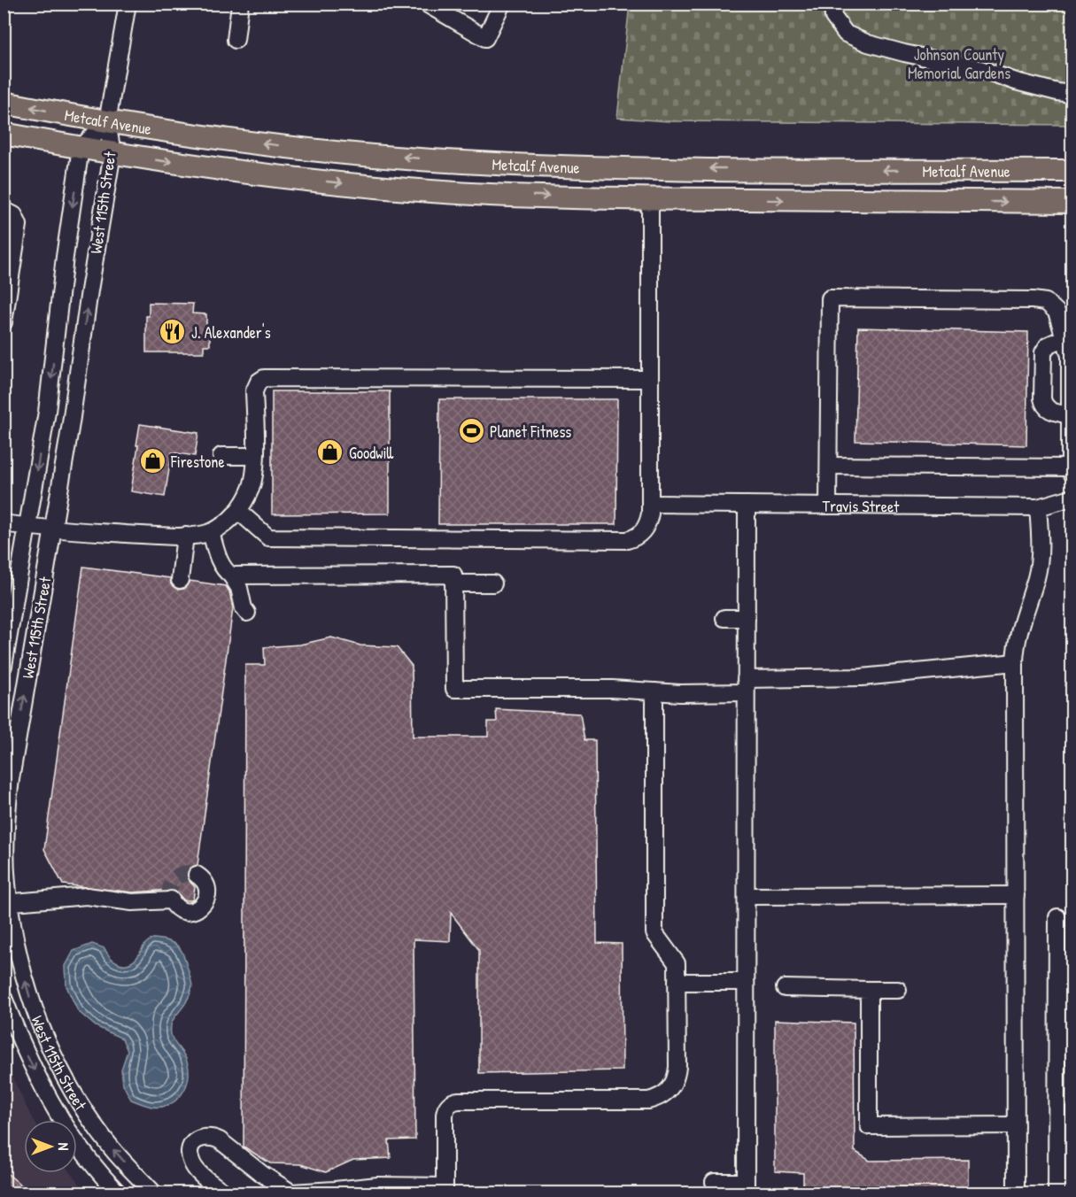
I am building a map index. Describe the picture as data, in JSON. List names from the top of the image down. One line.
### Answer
{"streets":{"main road":["Metcalf Avenue"],"street":["West 115th Street","Travis Street"]},"crossings":[["Metcalf Avenue","West 115th Street"]],"parks":["Johnson County Memorial Gardens"],"places":{"restaurant":["J. Alexander's"],"sports":["Planet Fitness"],"shop":["Goodwill","Firestone"]},"north":"right"}
